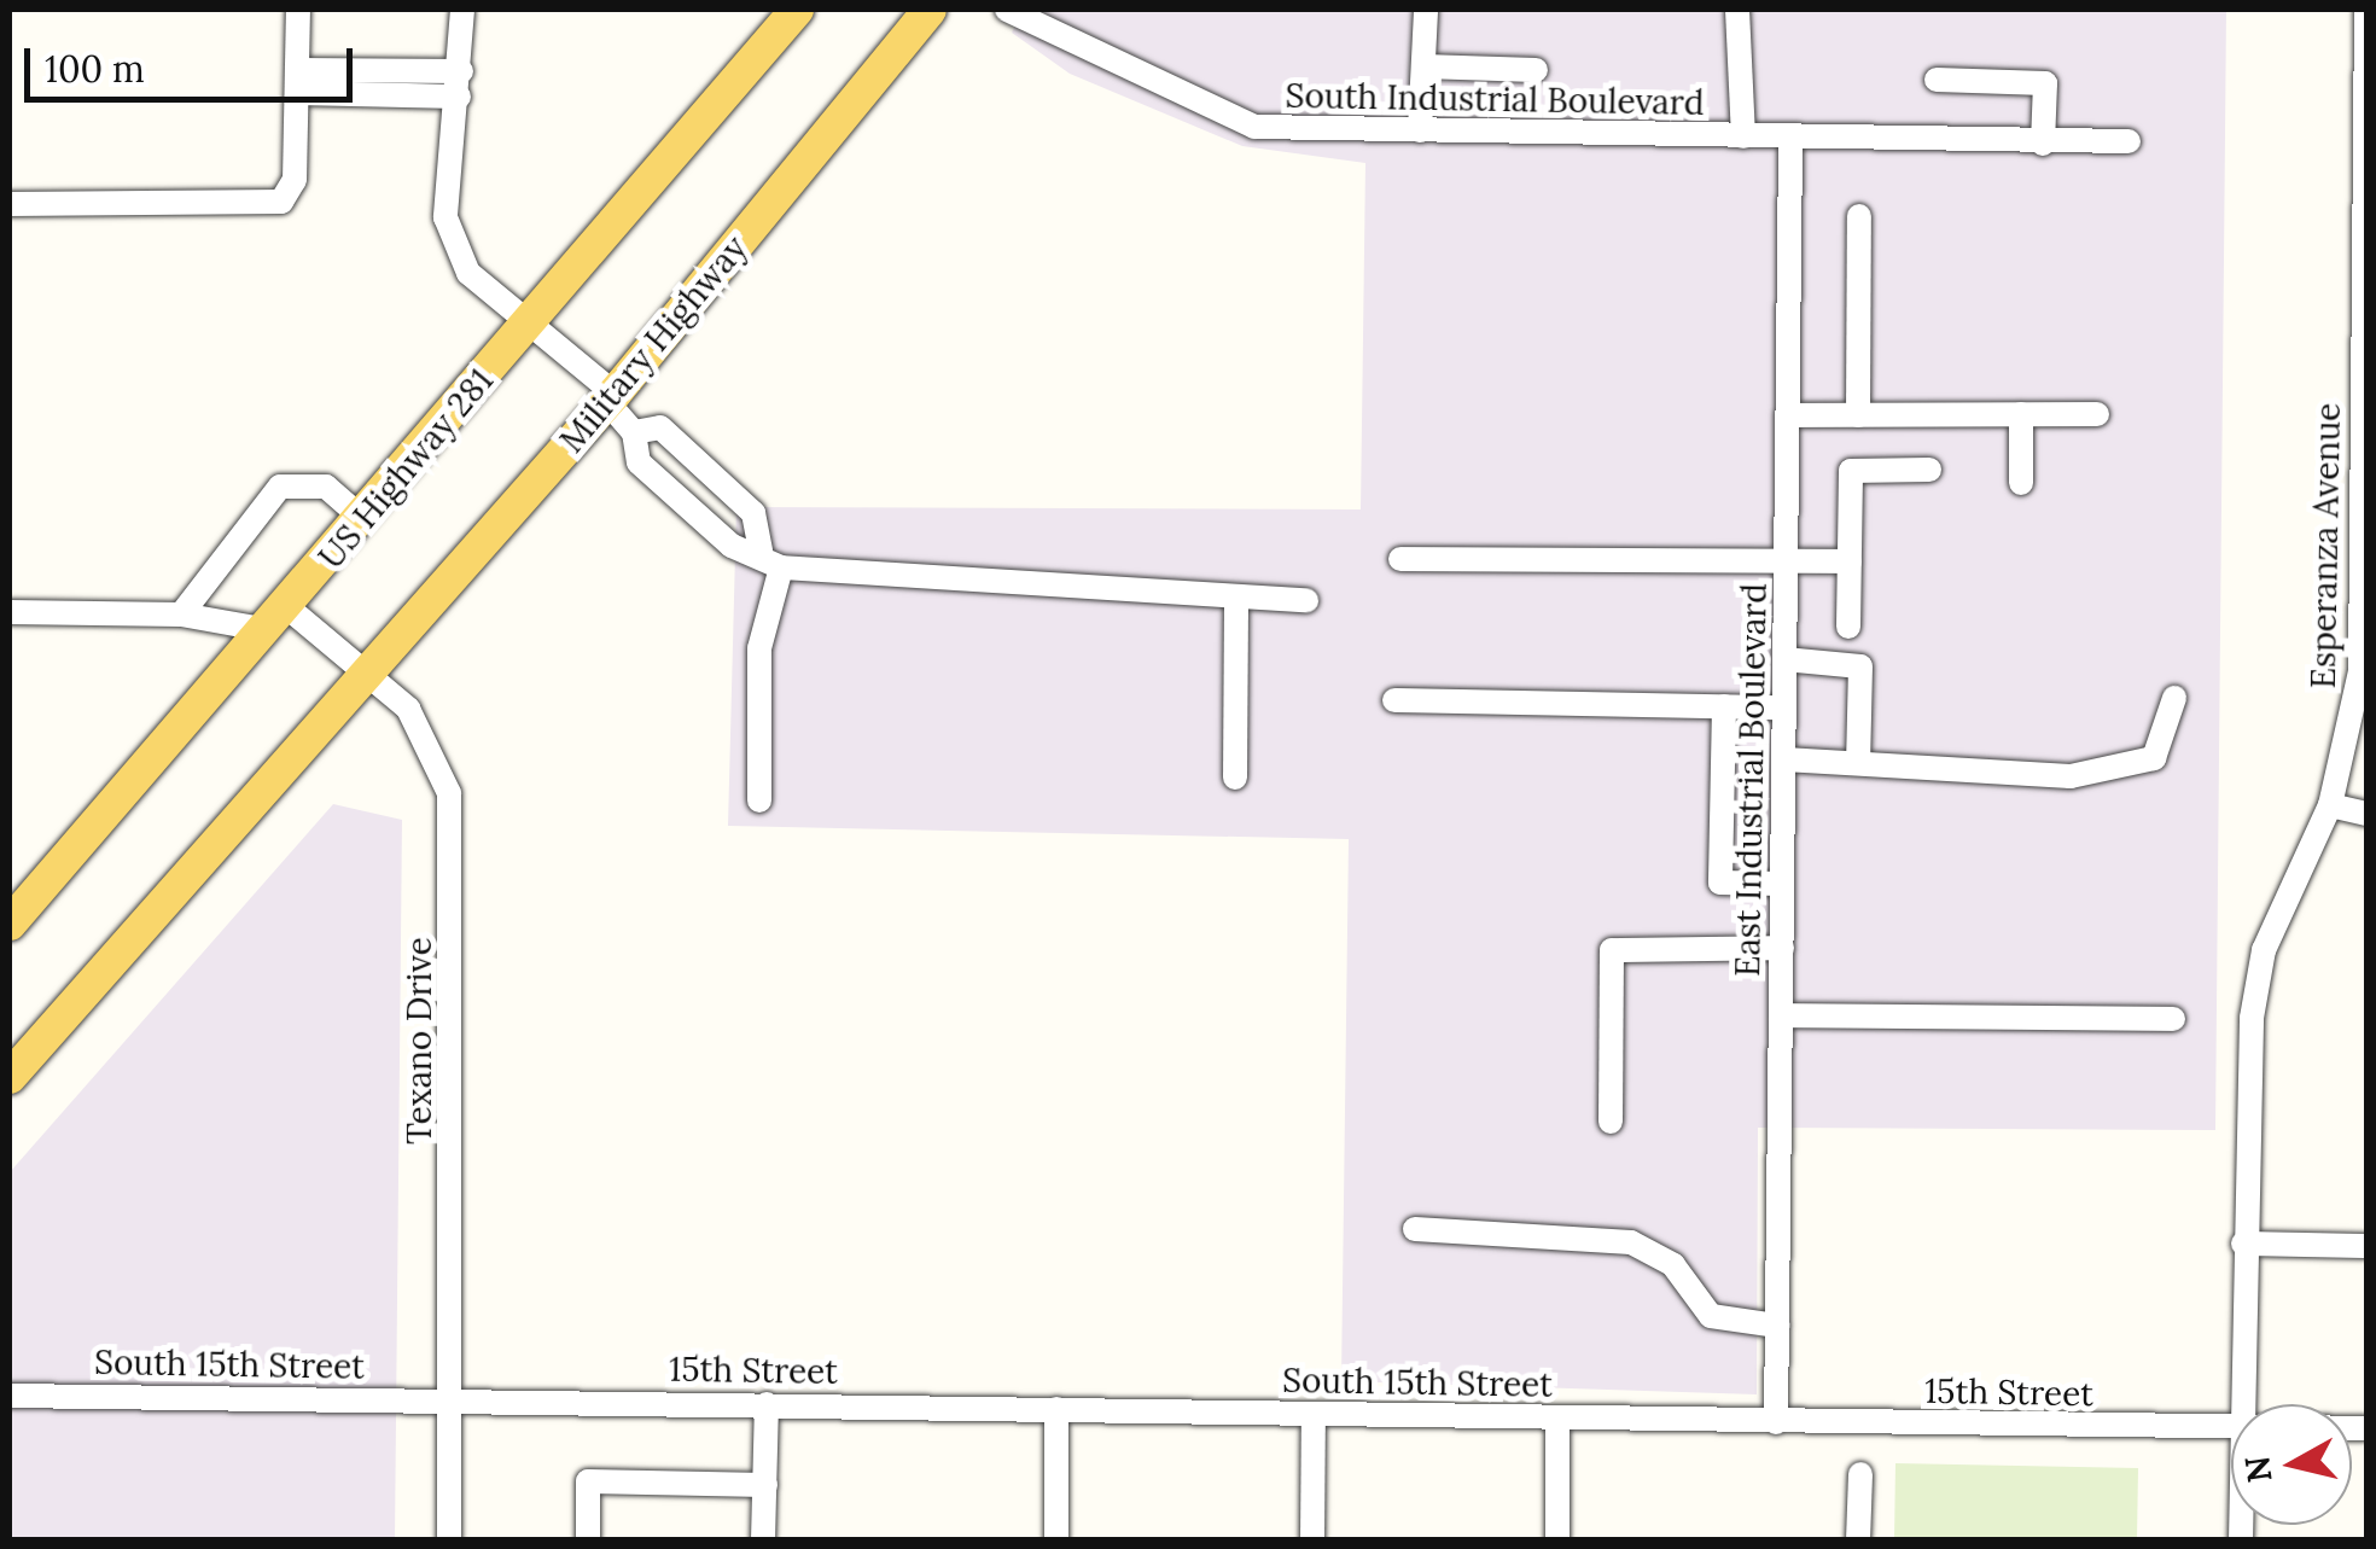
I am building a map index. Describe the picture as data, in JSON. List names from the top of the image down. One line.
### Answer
{"streets":{"main road":["Military Highway","US Highway 281"],"street":["South Industrial Boulevard","Esperanza Avenue","East Industrial Boulevard","Texano Drive","South 15th Street","15th Street"]},"crossings":[["South Industrial Boulevard","East Industrial Boulevard"],["Military Highway","Texano Drive"],["US Highway 281","Texano Drive"],["East Industrial Boulevard","South 15th Street"],["East Industrial Boulevard","15th Street"],["Texano Drive","South 15th Street"],["Texano Drive","15th Street"],["South 15th Street","15th Street"]],"scale_bar":"100 m","north":"left"}
